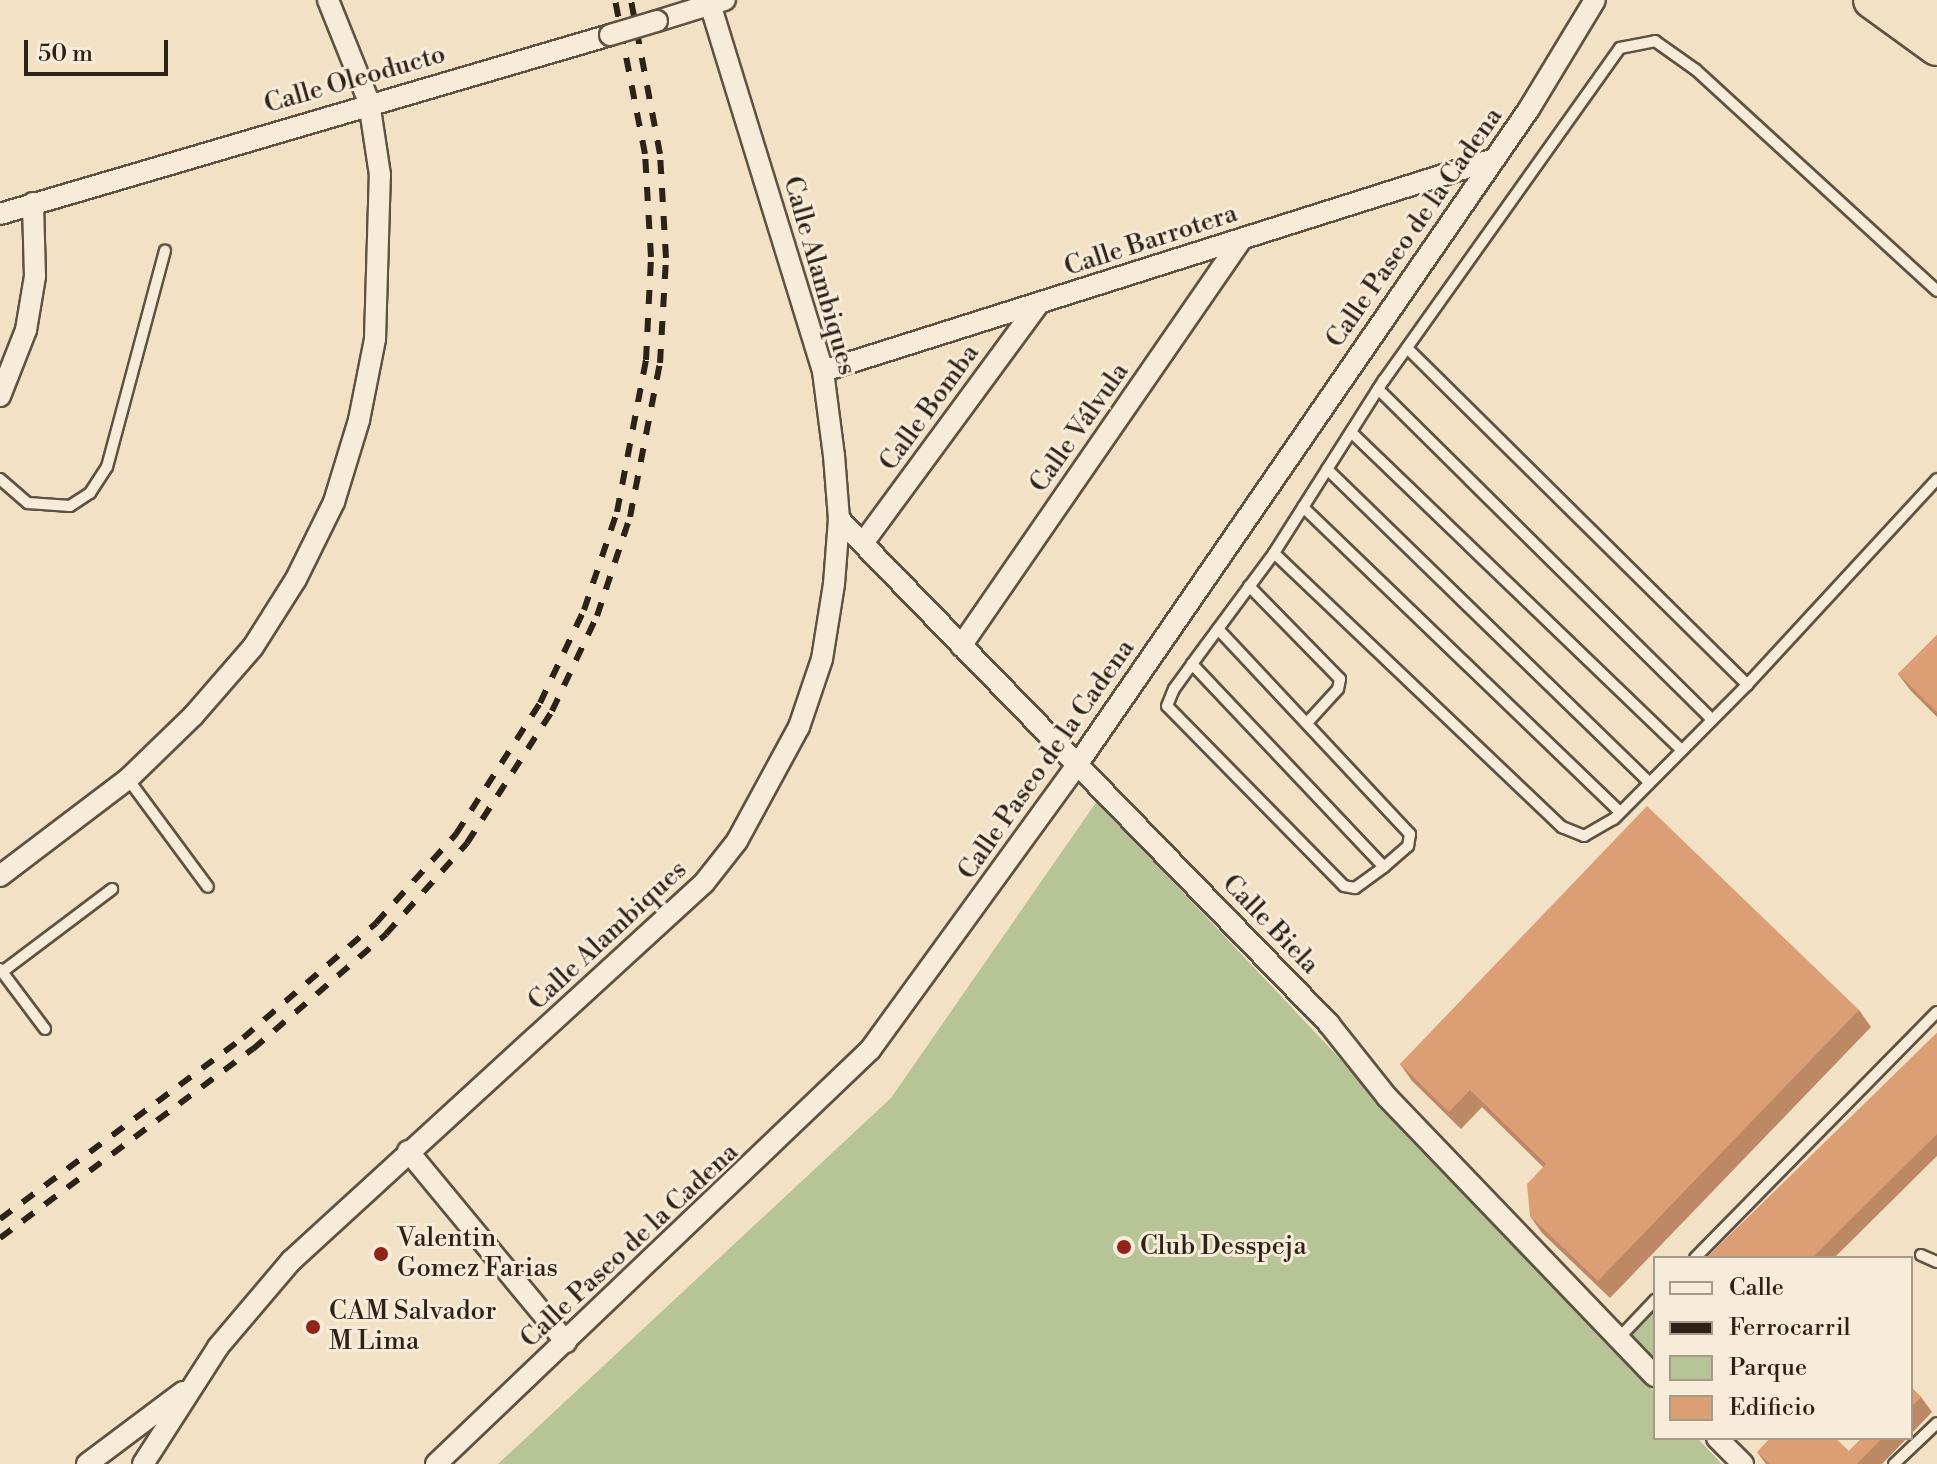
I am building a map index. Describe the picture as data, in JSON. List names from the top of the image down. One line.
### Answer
{"streets":{"street":["Calle Oleoducto","Calle Paseo de la Cadena","Calle Barrotera","Calle Alambiques","Calle Bomba","Calle Válvula","Calle Biela"]},"crossings":[["Calle Oleoducto","Calle Alambiques"],["Calle Paseo de la Cadena","Calle Barrotera"],["Calle Paseo de la Cadena","Calle Biela"],["Calle Barrotera","Calle Alambiques"],["Calle Barrotera","Calle Bomba"],["Calle Barrotera","Calle Válvula"],["Calle Alambiques","Calle Biela"],["Calle Bomba","Calle Biela"],["Calle Válvula","Calle Biela"]],"places":["Club Desspeja","Valentin Gomez Farias","CAM Salvador M Lima"],"legend":["Calle","Ferrocarril","Parque","Edificio"],"scale_bar":"50 m"}
